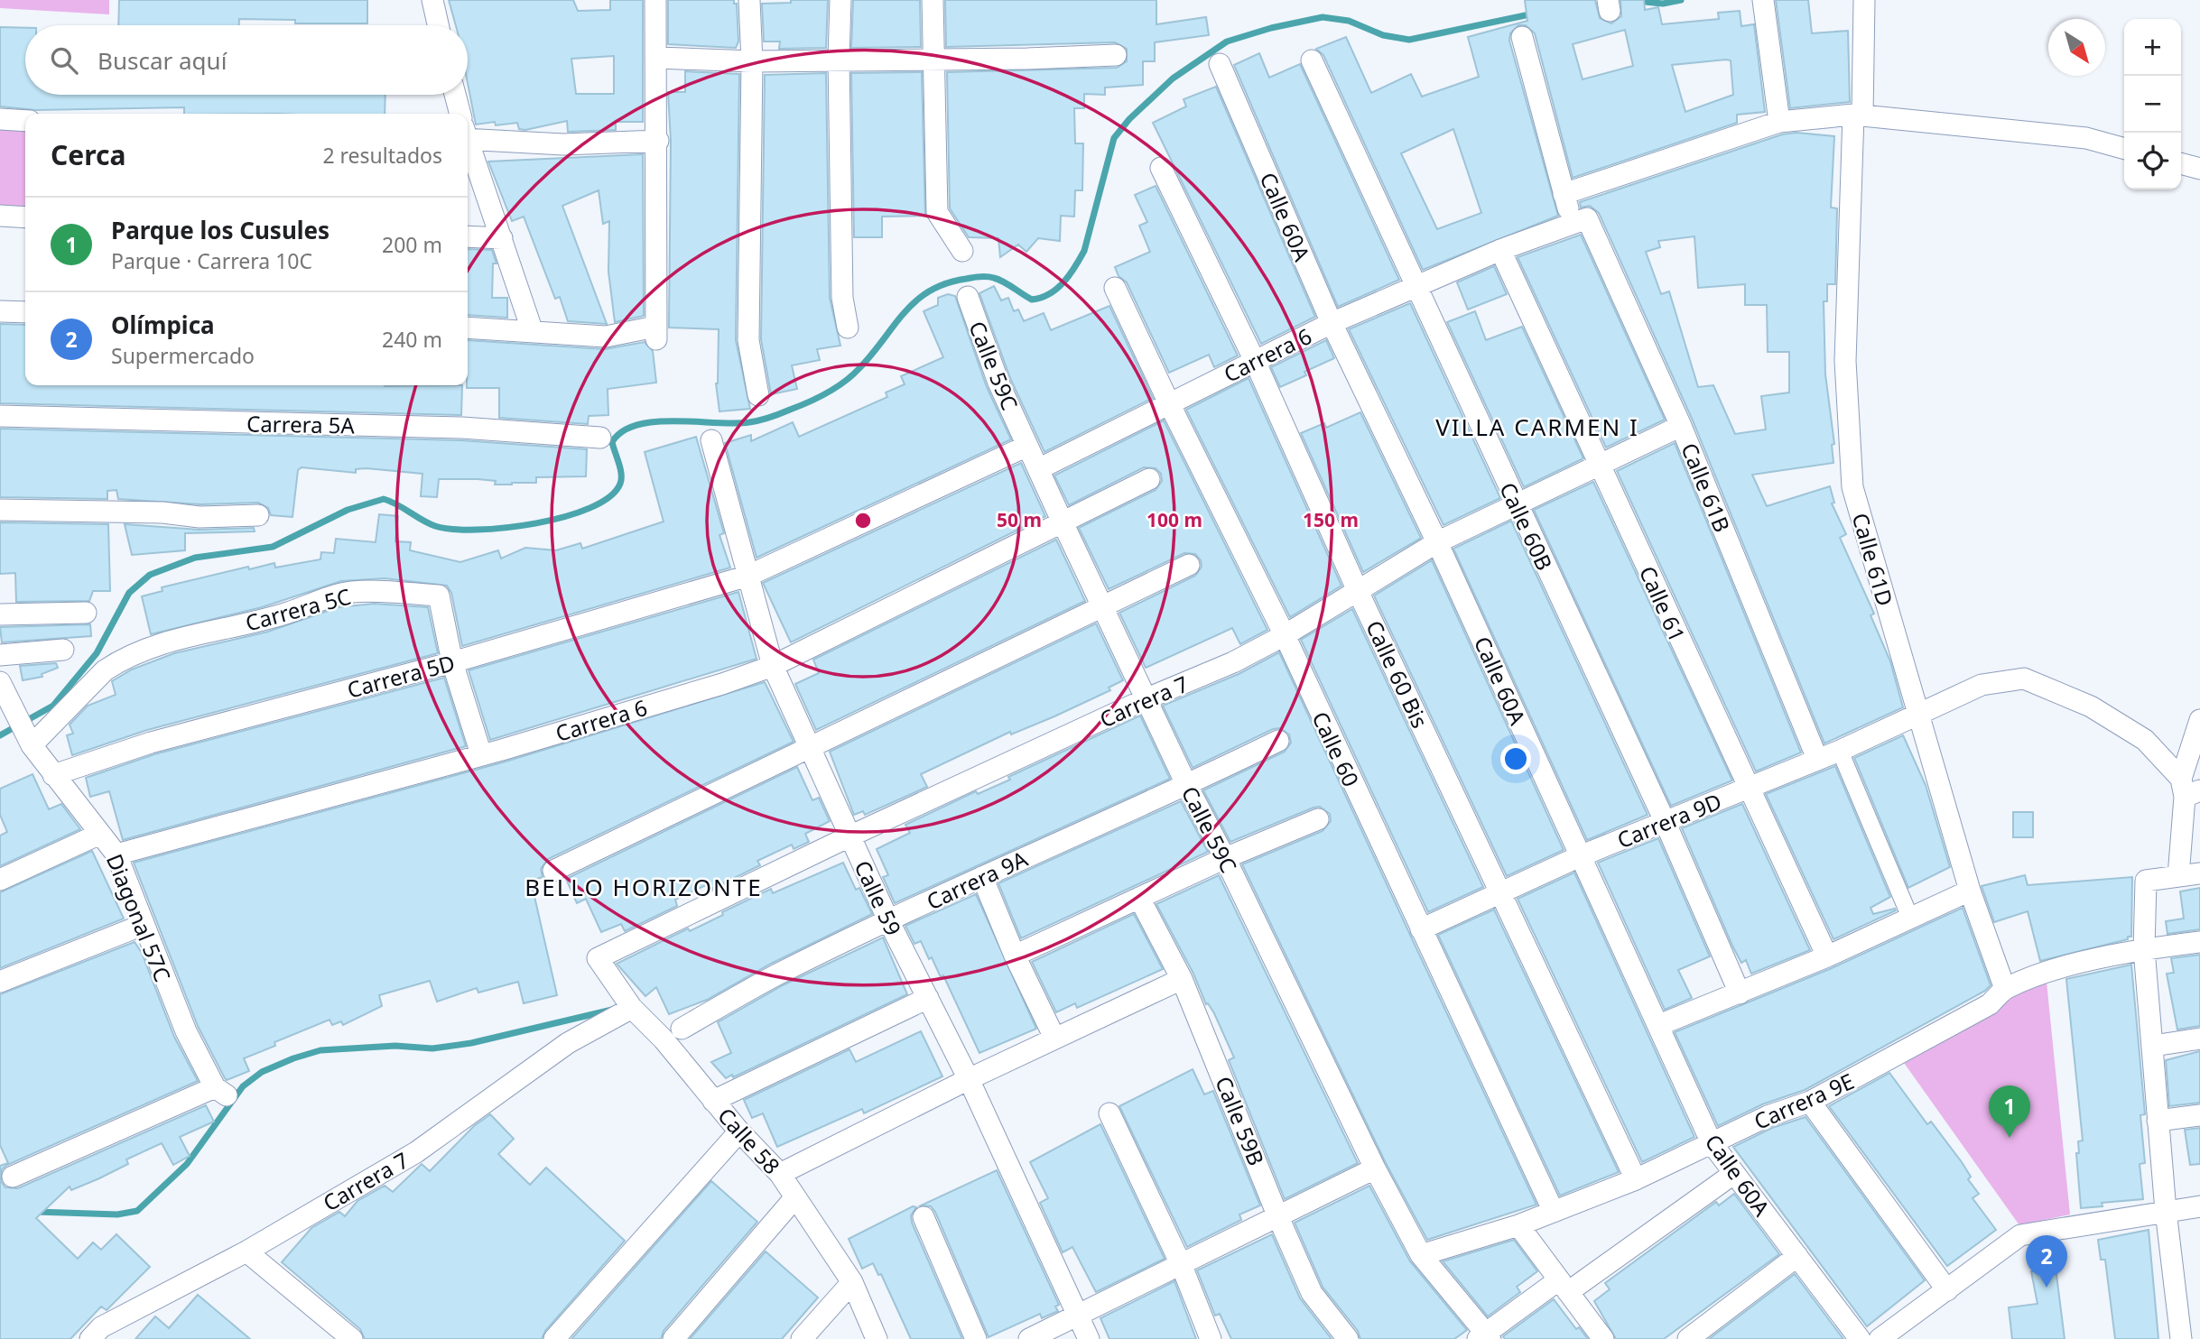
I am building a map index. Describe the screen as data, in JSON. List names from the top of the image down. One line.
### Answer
{"streets":{"street":["Calle 60A","Carrera 6","Calle 59C","Carrera 5A","Calle 61B","Calle 60B","Calle 61D","Calle 61","Carrera 5C","Calle 60 Bis","Carrera 5D","Carrera 7","Calle 60","Carrera 9D","Carrera 9A","Calle 59","Diagonal 57C","Carrera 9E","Calle 59B","Calle 58"]},"crossings":[["Calle 60A","Carrera 6"],["Calle 60A","Carrera 7"],["Calle 60A","Carrera 9D"],["Calle 60A","Carrera 9E"],["Carrera 6","Calle 59C"],["Carrera 6","Calle 61B"],["Carrera 6","Calle 60B"],["Carrera 6","Calle 61"],["Carrera 6","Carrera 5C"],["Carrera 6","Calle 60 Bis"],["Carrera 6","Calle 60"],["Carrera 6","Calle 59"],["Carrera 6","Diagonal 57C"],["Calle 59C","Carrera 5D"],["Calle 59C","Carrera 7"],["Calle 59C","Carrera 9A"],["Calle 59C","Carrera 9E"],["Calle 61B","Carrera 7"],["Calle 61B","Carrera 9D"],["Calle 60B","Carrera 7"],["Calle 60B","Carrera 9D"],["Calle 61D","Carrera 9D"],["Calle 61D","Carrera 9E"],["Calle 61","Carrera 7"],["Calle 61","Carrera 9D"],["Carrera 5C","Carrera 5D"],["Carrera 5C","Diagonal 57C"],["Calle 60 Bis","Carrera 7"],["Calle 60 Bis","Carrera 9D"],["Calle 60 Bis","Carrera 9E"],["Carrera 5D","Calle 59"],["Carrera 5D","Diagonal 57C"],["Carrera 7","Calle 60"],["Carrera 7","Calle 59"],["Carrera 7","Calle 58"],["Calle 60","Carrera 9D"],["Calle 60","Carrera 9E"],["Carrera 9A","Calle 59"]],"districts":["VILLA CARMEN I","BELLO HORIZONTE"],"north":"bottom right","page":{"map_buttons":["+","−"],"search":"Buscar aquí","heading":["Cerca","2 resultados"],"list":[{"mark":"1","name":"Parque los Cusules","note":"Parque · Carrera 10C","value":"200 m"},{"mark":"2","name":"Olímpica","note":"Supermercado","value":"240 m"}],"pins":["1","2"]},"rings":["50 m","100 m","150 m"]}
